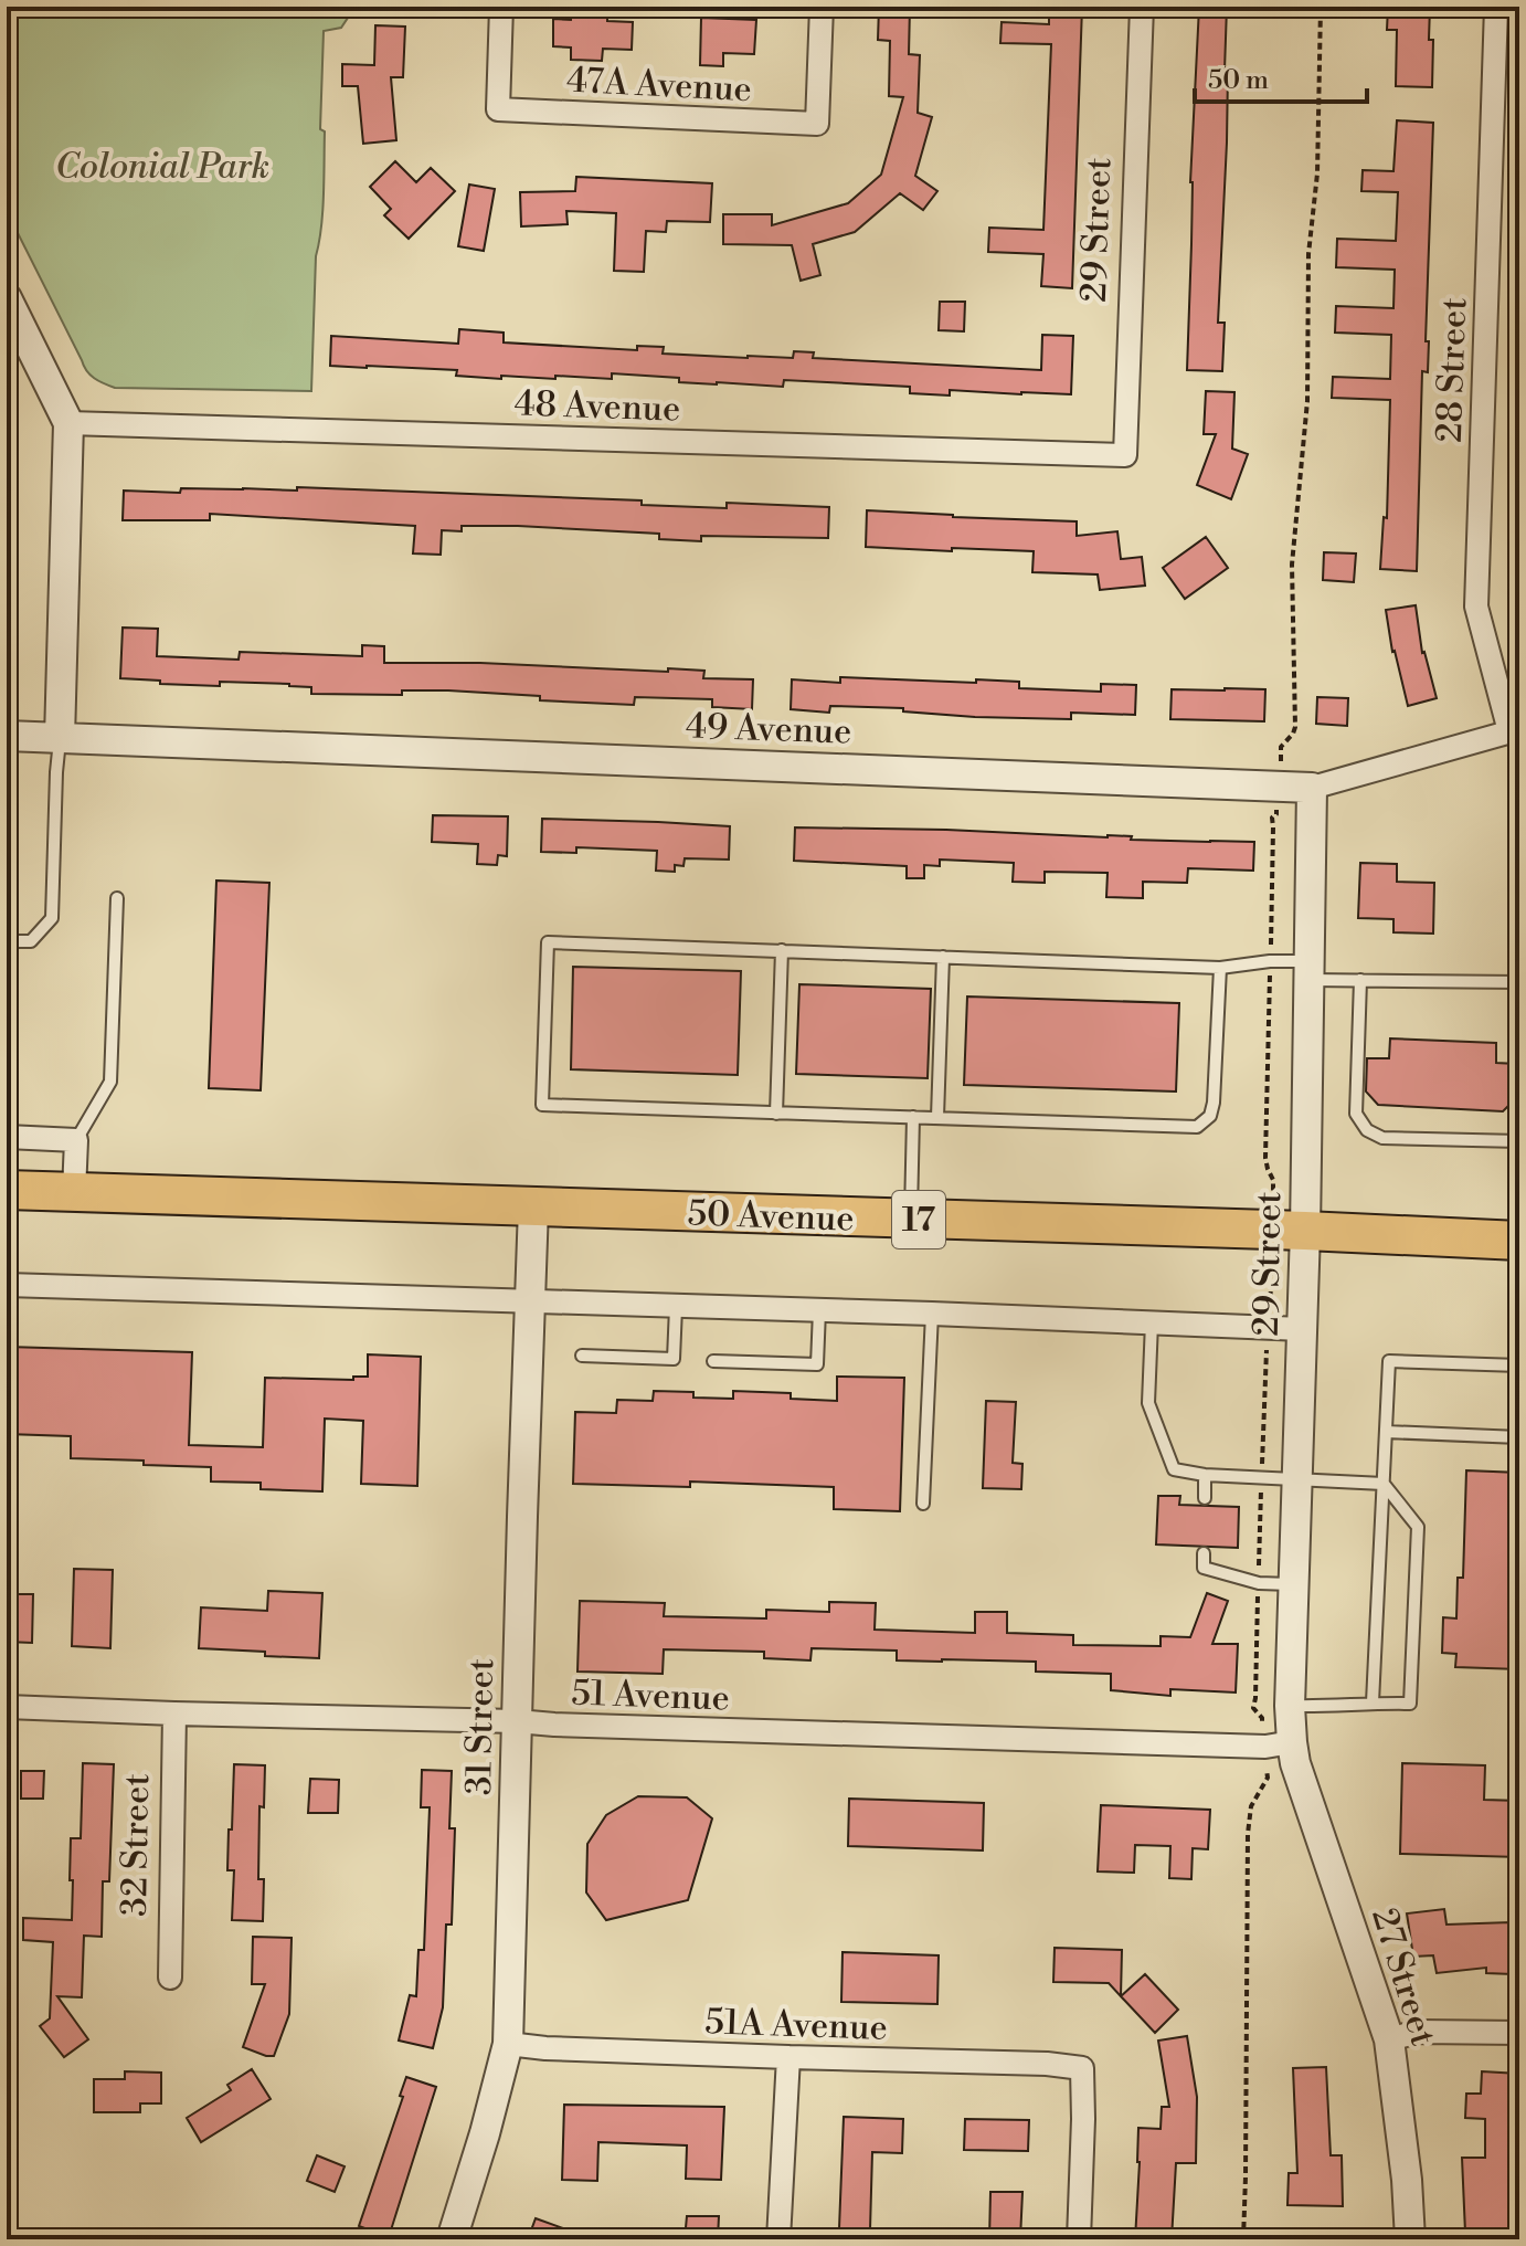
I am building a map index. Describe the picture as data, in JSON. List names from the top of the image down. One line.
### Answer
{"streets":{"main road":["50 Avenue","17"],"street":["47A Avenue","29 Street","28 Street","48 Avenue","49 Avenue","51 Avenue","31 Street","32 Street","27 Street","51A Avenue"]},"crossings":[["29 Street","48 Avenue"],["29 Street","49 Avenue"],["29 Street","50 Avenue"],["29 Street","51 Avenue"],["29 Street","27 Street"],["28 Street","49 Avenue"],["50 Avenue","31 Street"],["51 Avenue","31 Street"],["51 Avenue","32 Street"],["51 Avenue","27 Street"],["31 Street","51A Avenue"]],"parks":["Colonial Park"],"scale_bar":"50 m"}
